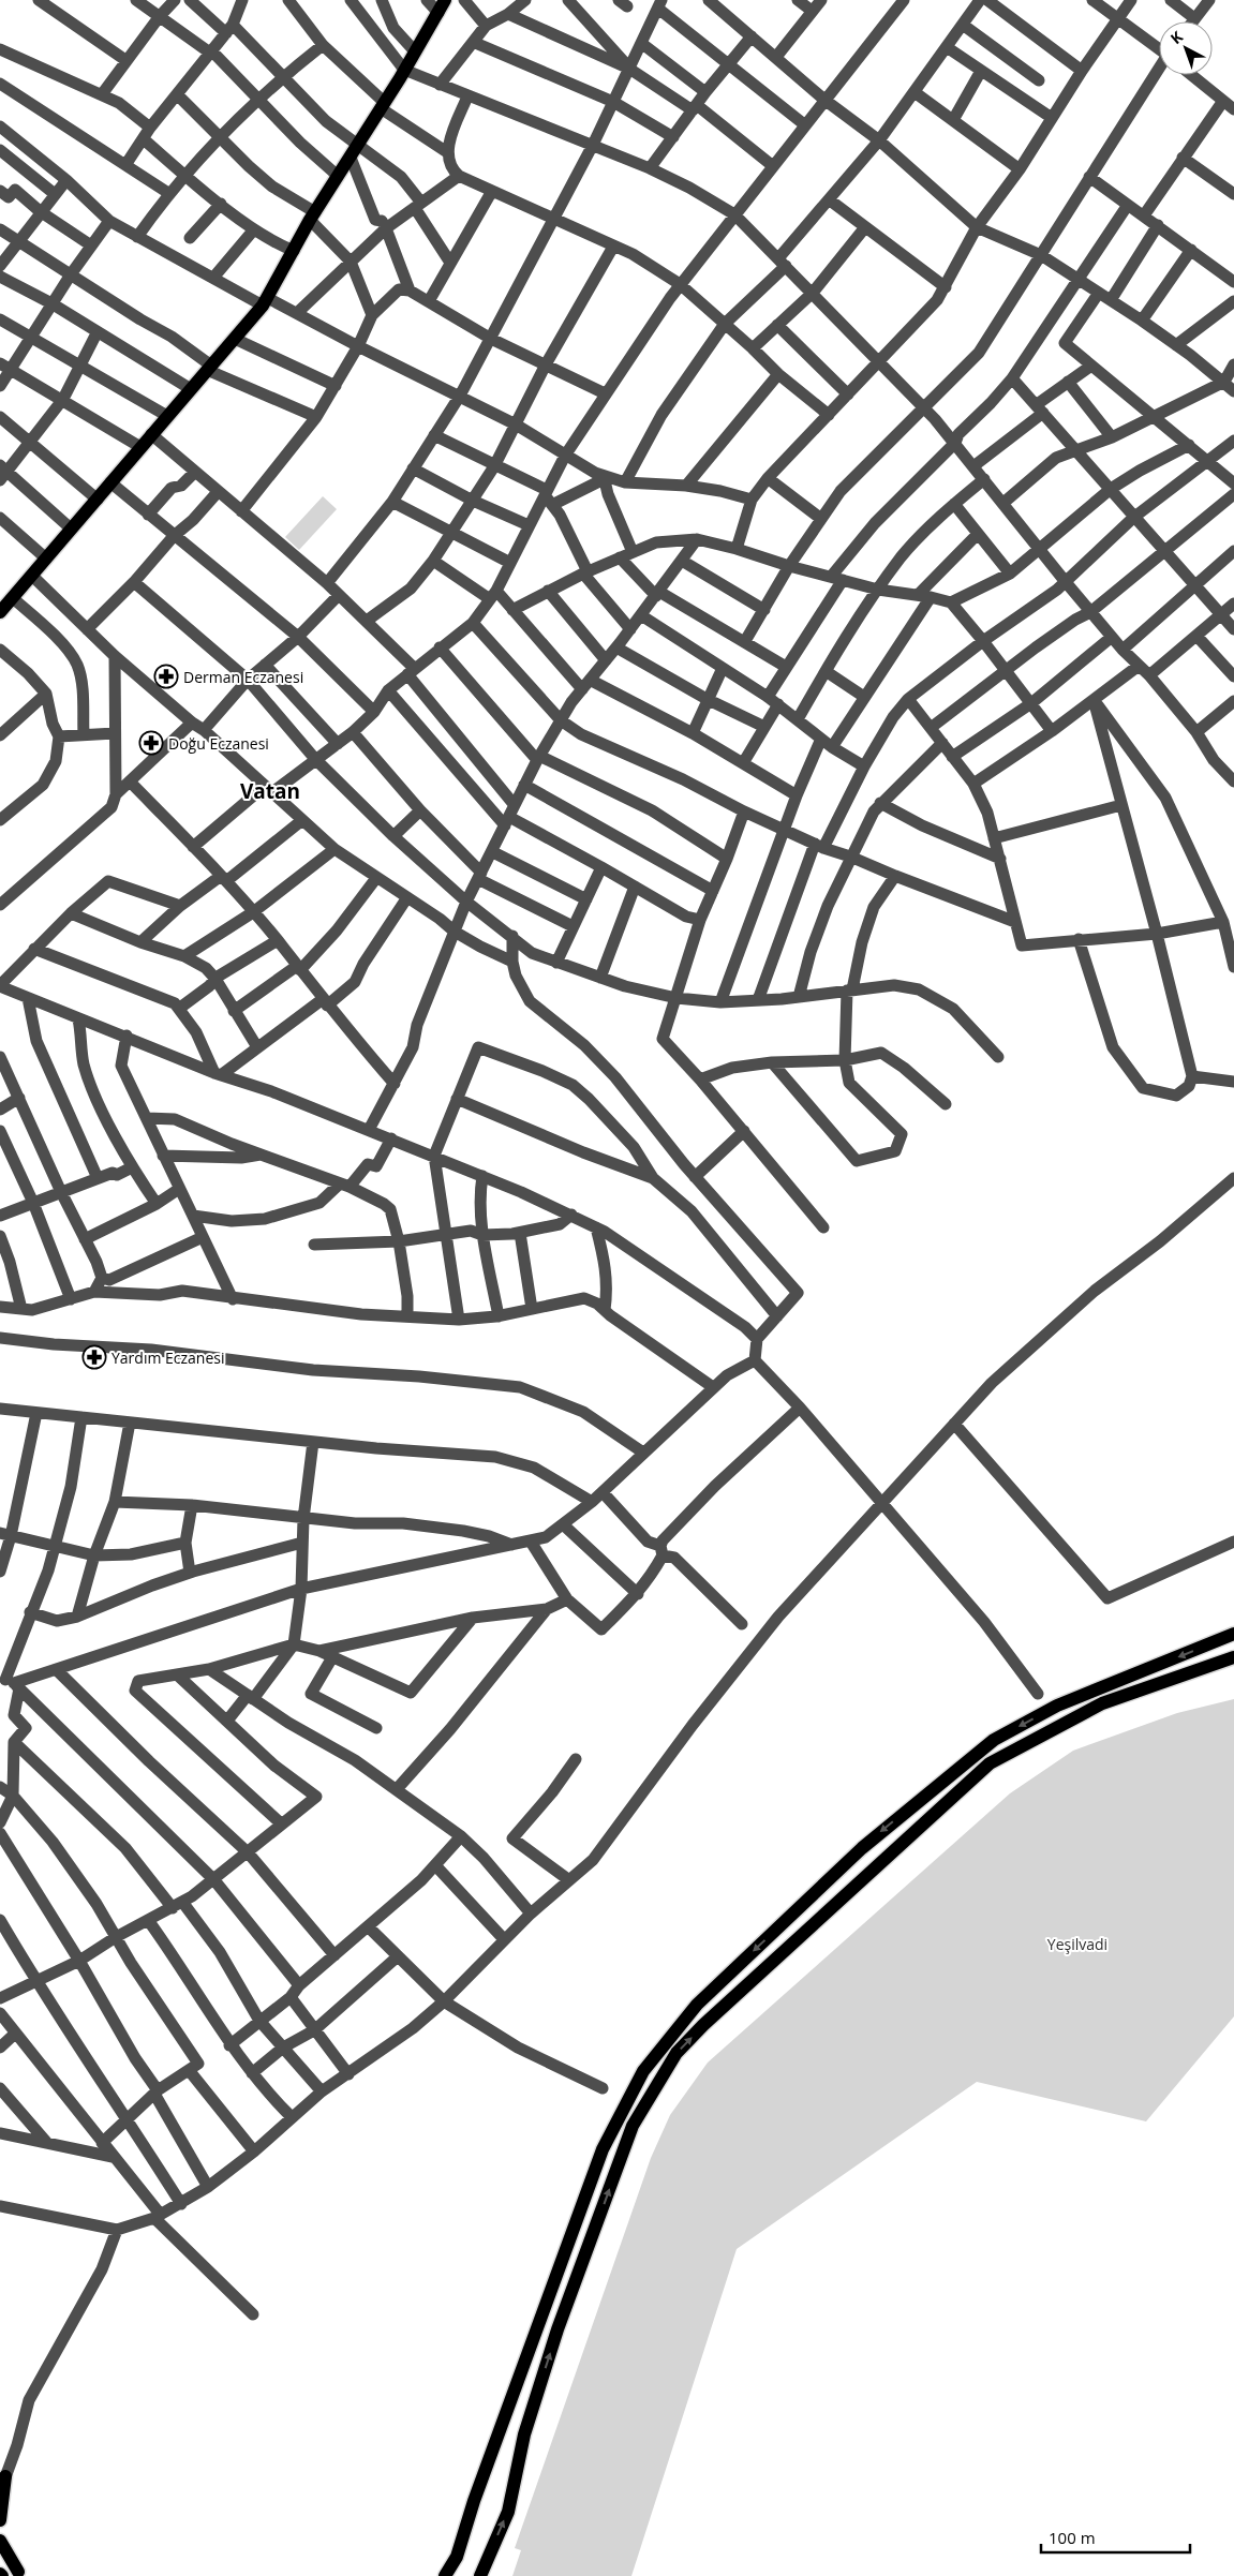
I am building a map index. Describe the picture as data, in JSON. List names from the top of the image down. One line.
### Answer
{"districts":["Vatan"],"parks":["Yeşilvadi"],"places":{"pharmacy":["Derman Eczanesi","Doğu Eczanesi","Yardım Eczanesi"]},"scale_bar":"100 m","north":"top left"}
